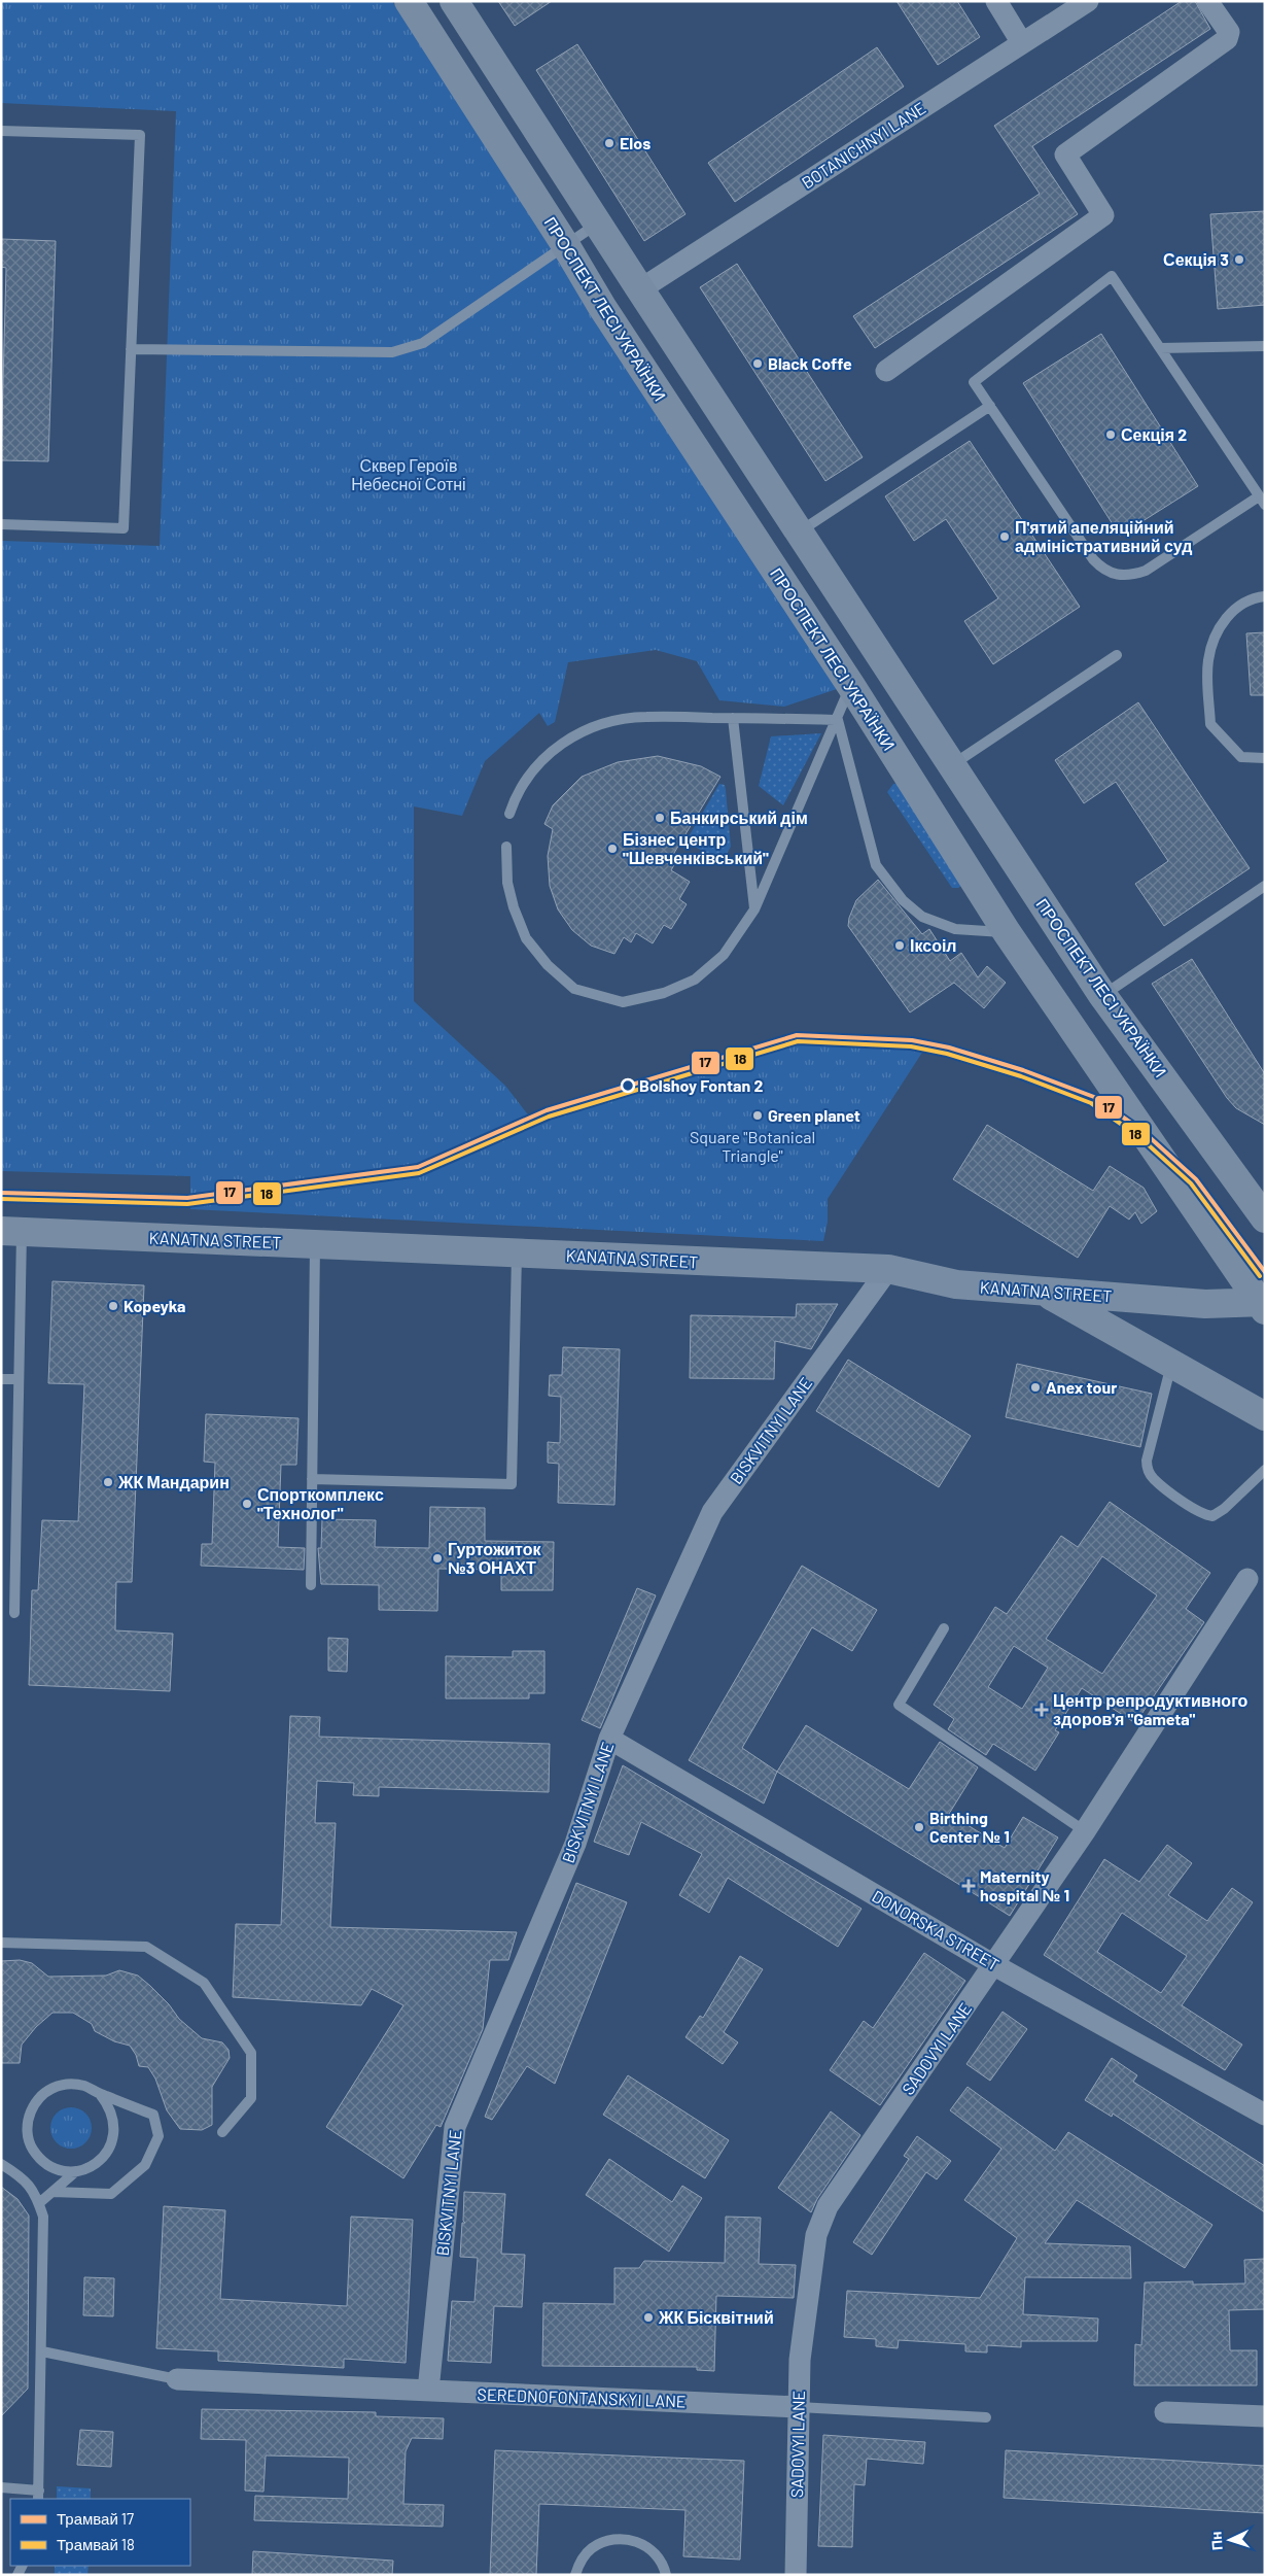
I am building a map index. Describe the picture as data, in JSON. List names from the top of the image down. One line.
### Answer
{"streets":{"main road":["ПРОСПЕКТ ЛЕСІ УКРАЇНКИ","KANATNA STREET"],"street":["BOTANICHNYI LANE","BISKVITNYI LANE","DONORSKA STREET","SADOVYI LANE","SEREDNOFONTANSKYI LANE"]},"crossings":[["BOTANICHNYI LANE","ПРОСПЕКТ ЛЕСІ УКРАЇНКИ"],["ПРОСПЕКТ ЛЕСІ УКРАЇНКИ","KANATNA STREET"],["KANATNA STREET","BISKVITNYI LANE"],["BISKVITNYI LANE","DONORSKA STREET"],["BISKVITNYI LANE","SEREDNOFONTANSKYI LANE"],["DONORSKA STREET","SADOVYI LANE"],["SADOVYI LANE","SEREDNOFONTANSKYI LANE"]],"parks":["Сквер Героїв Небесної Сотні","Square \"Botanical Triangle\""],"places":{"other":["Elos","Секція 3","Black Coffe","Секція 2","П'ятий апеляційний адміністративний суд","Банкирський дім","Бізнес центр \"Шевченківський\"","Іксоіл","Bolshoy Fontan 2","Green planet","Kopeyka","Anex tour","ЖК Мандарин","Спорткомплекс \"Технолог\"","Гуртожиток №3 ОНАХТ","Birthing Center № 1","ЖК Бісквітний"],"health":["Центр репродуктивного здоров'я \"Gameta\"","Maternity hospital № 1"]},"lines":["tram line 17","tram line 18"],"legend":["Трамвай 17","Трамвай 18"],"north":"left"}
